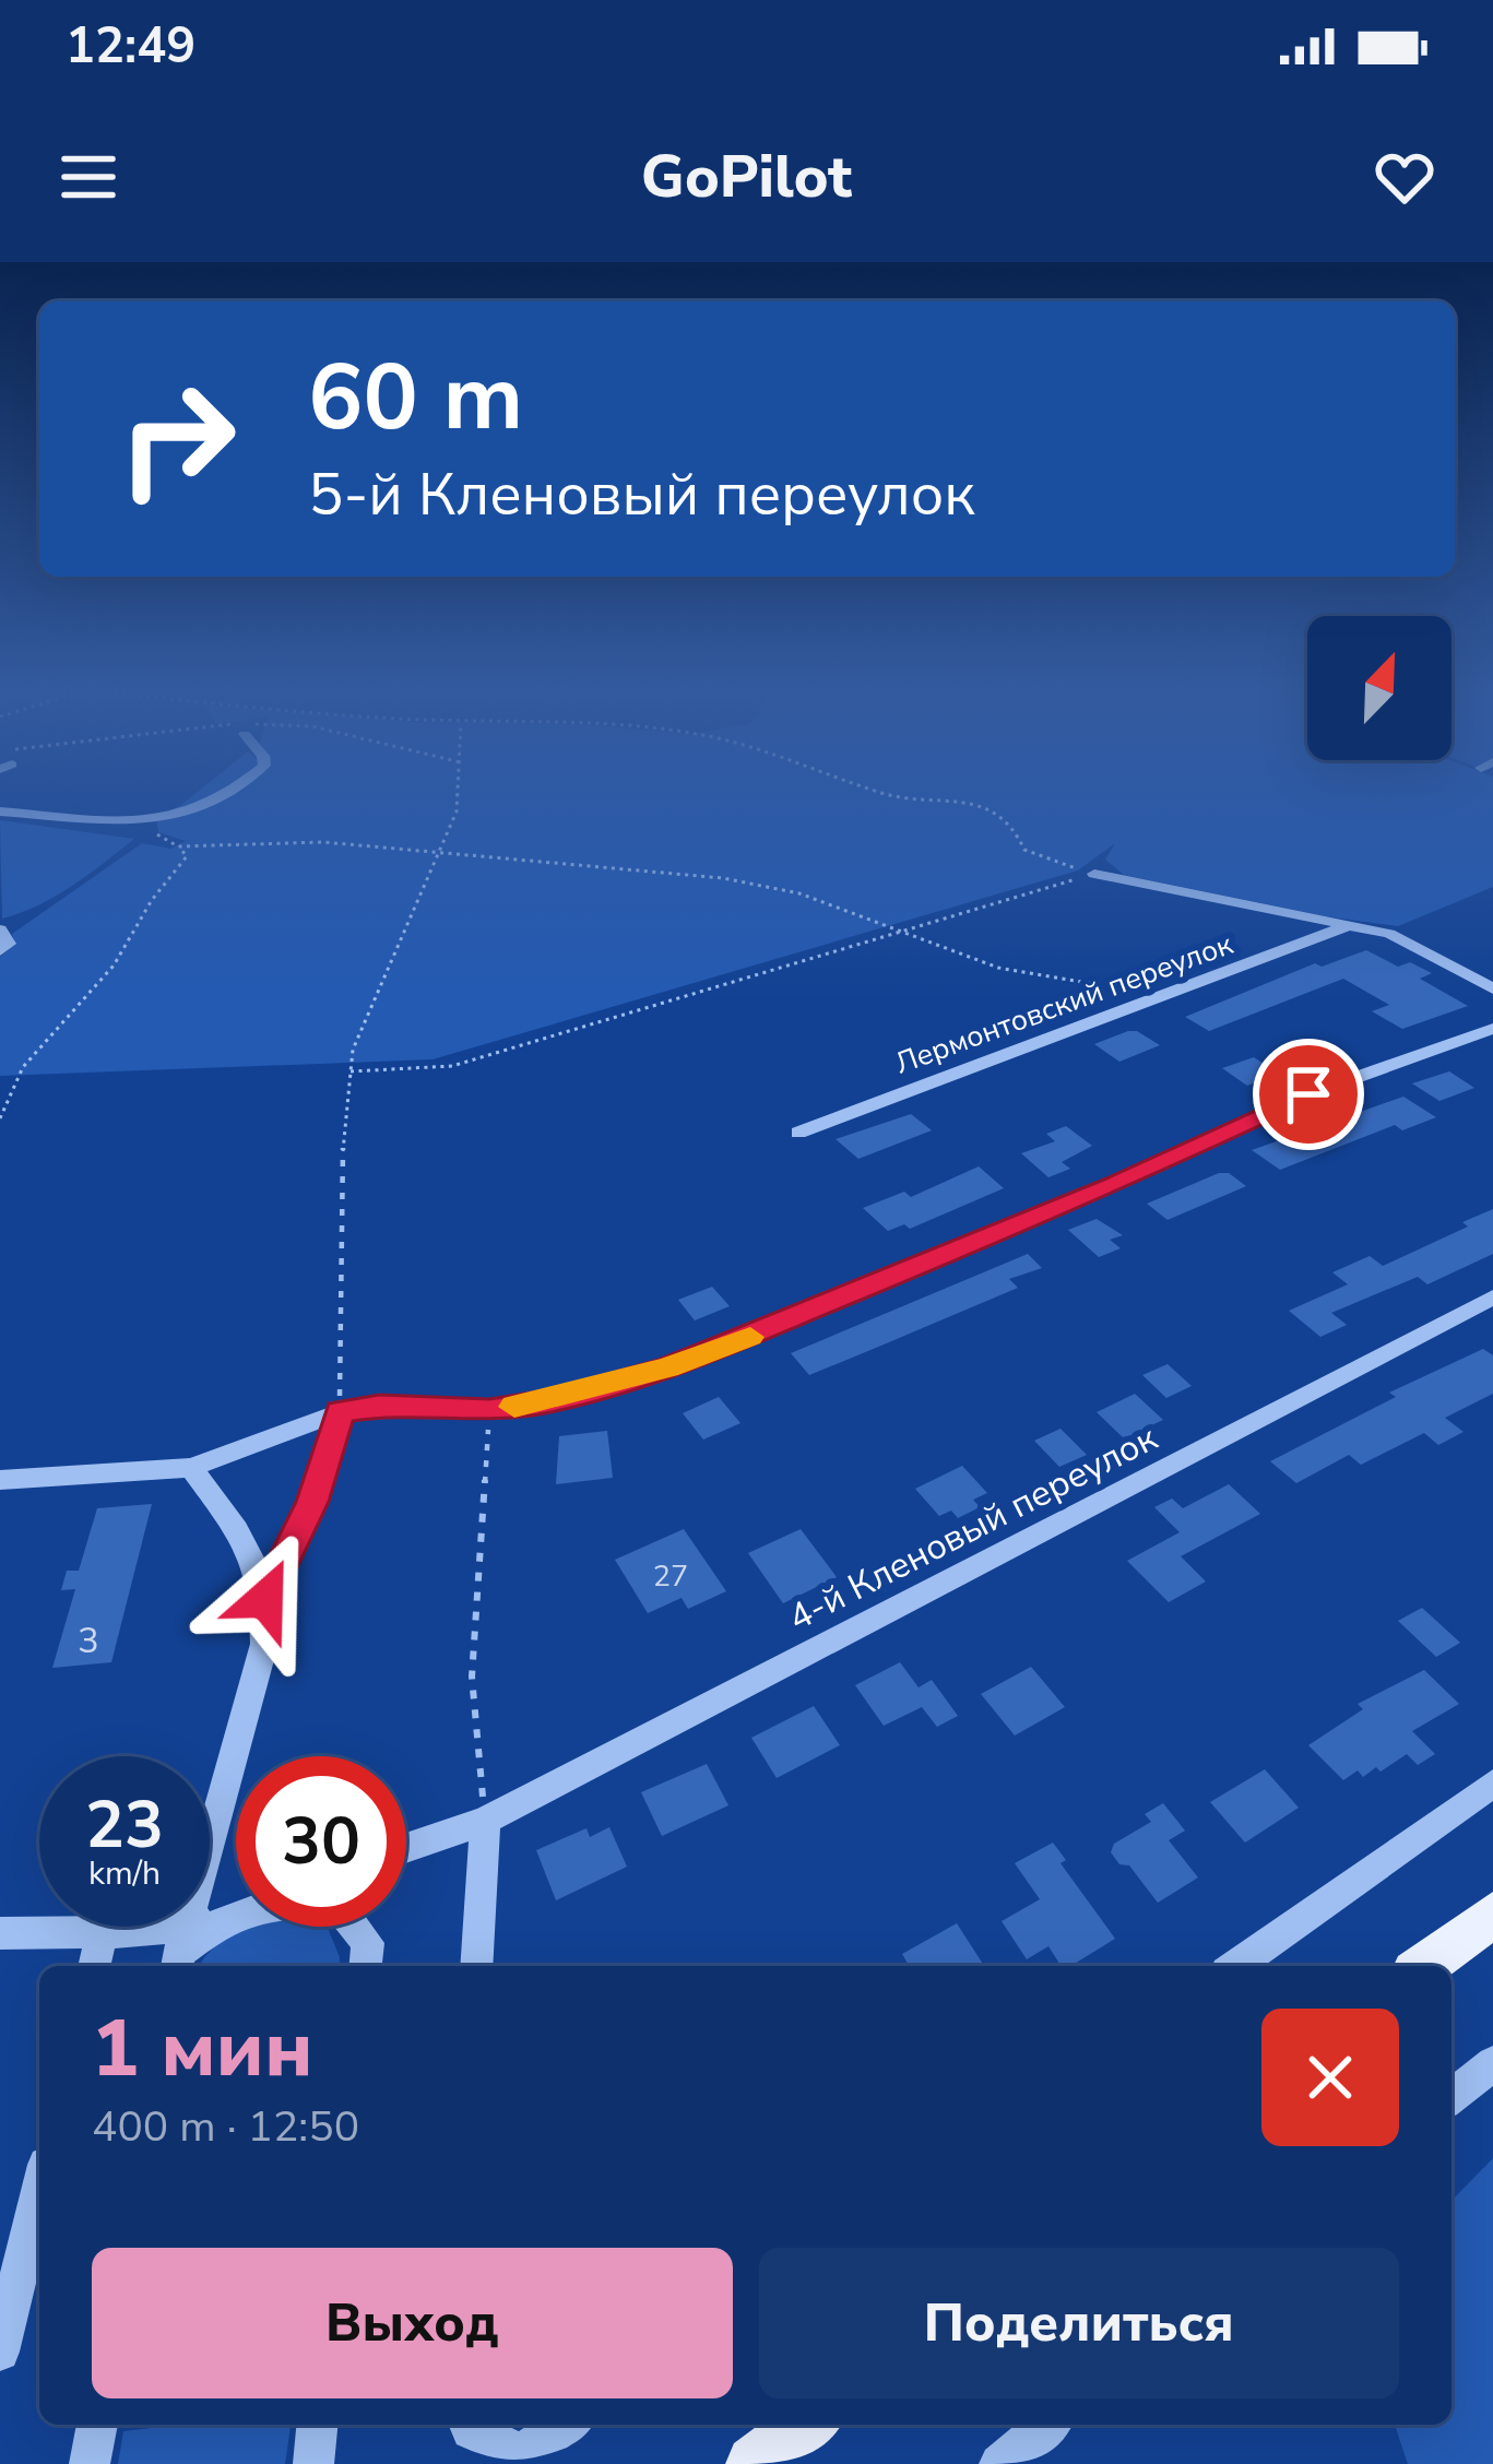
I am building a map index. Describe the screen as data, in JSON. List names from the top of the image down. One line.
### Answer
{"streets":{"street":["Лермонтовский переулок","4-й Кленовый переулок"]},"house_numbers":["27","3"],"north":"top right","page":{"status":"12:49","header":"GoPilot","turn":["60 m","5-й Кленовый переулок"],"speed":"23 km/h","limit":"30","heading":["1 мин","400 m · 12:50"],"buttons":["Выход","Поделиться"]}}
